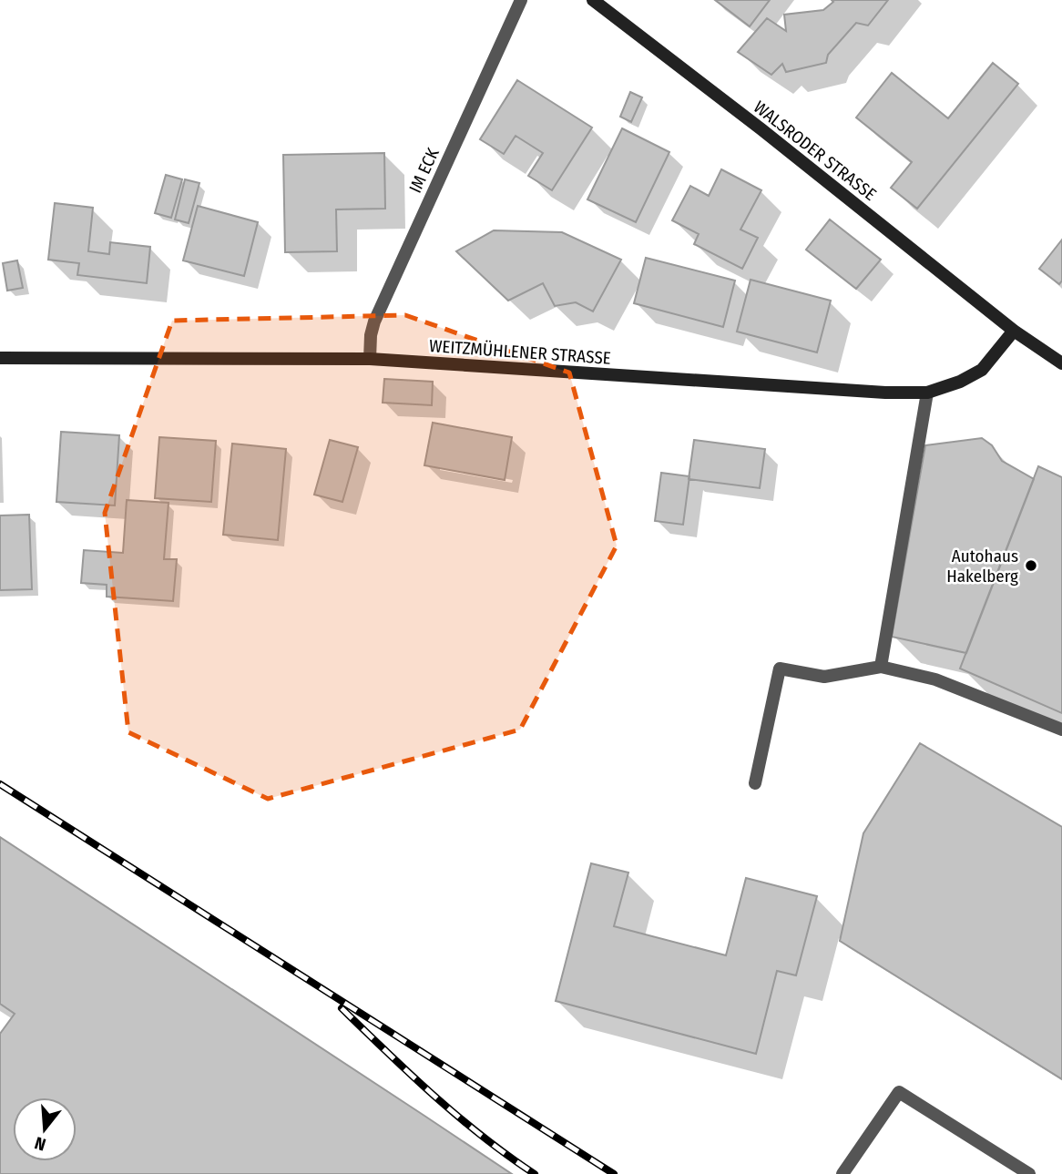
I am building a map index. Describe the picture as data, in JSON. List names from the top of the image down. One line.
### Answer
{"streets":{"street":["WALSRODER STRASSE","IM ECK","WEITZMÜHLENER STRASSE"]},"crossings":[["WALSRODER STRASSE","WEITZMÜHLENER STRASSE"],["IM ECK","WEITZMÜHLENER STRASSE"]],"places":["Autohaus Hakelberg"],"north":"bottom"}
